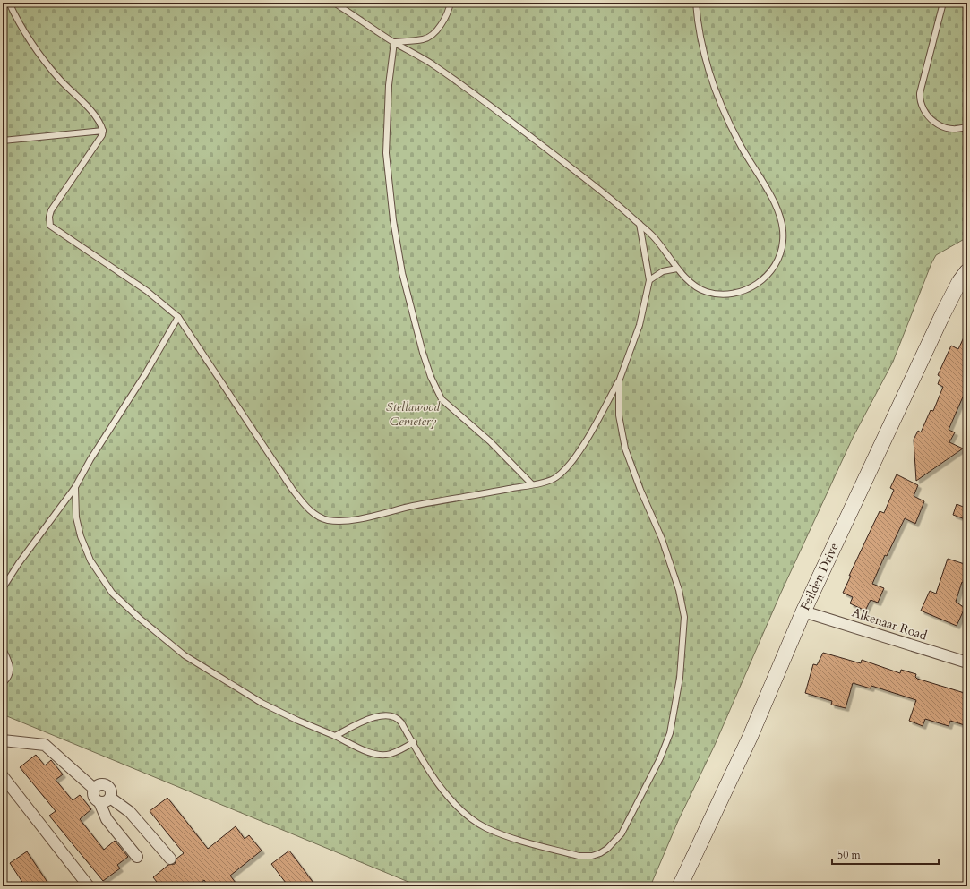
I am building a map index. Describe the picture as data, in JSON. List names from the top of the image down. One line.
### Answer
{"streets":{"street":["Feilden Drive","Alkenaar Road"]},"crossings":[["Feilden Drive","Alkenaar Road"]],"parks":["Stellawood Cemetery"],"scale_bar":"50 m"}
